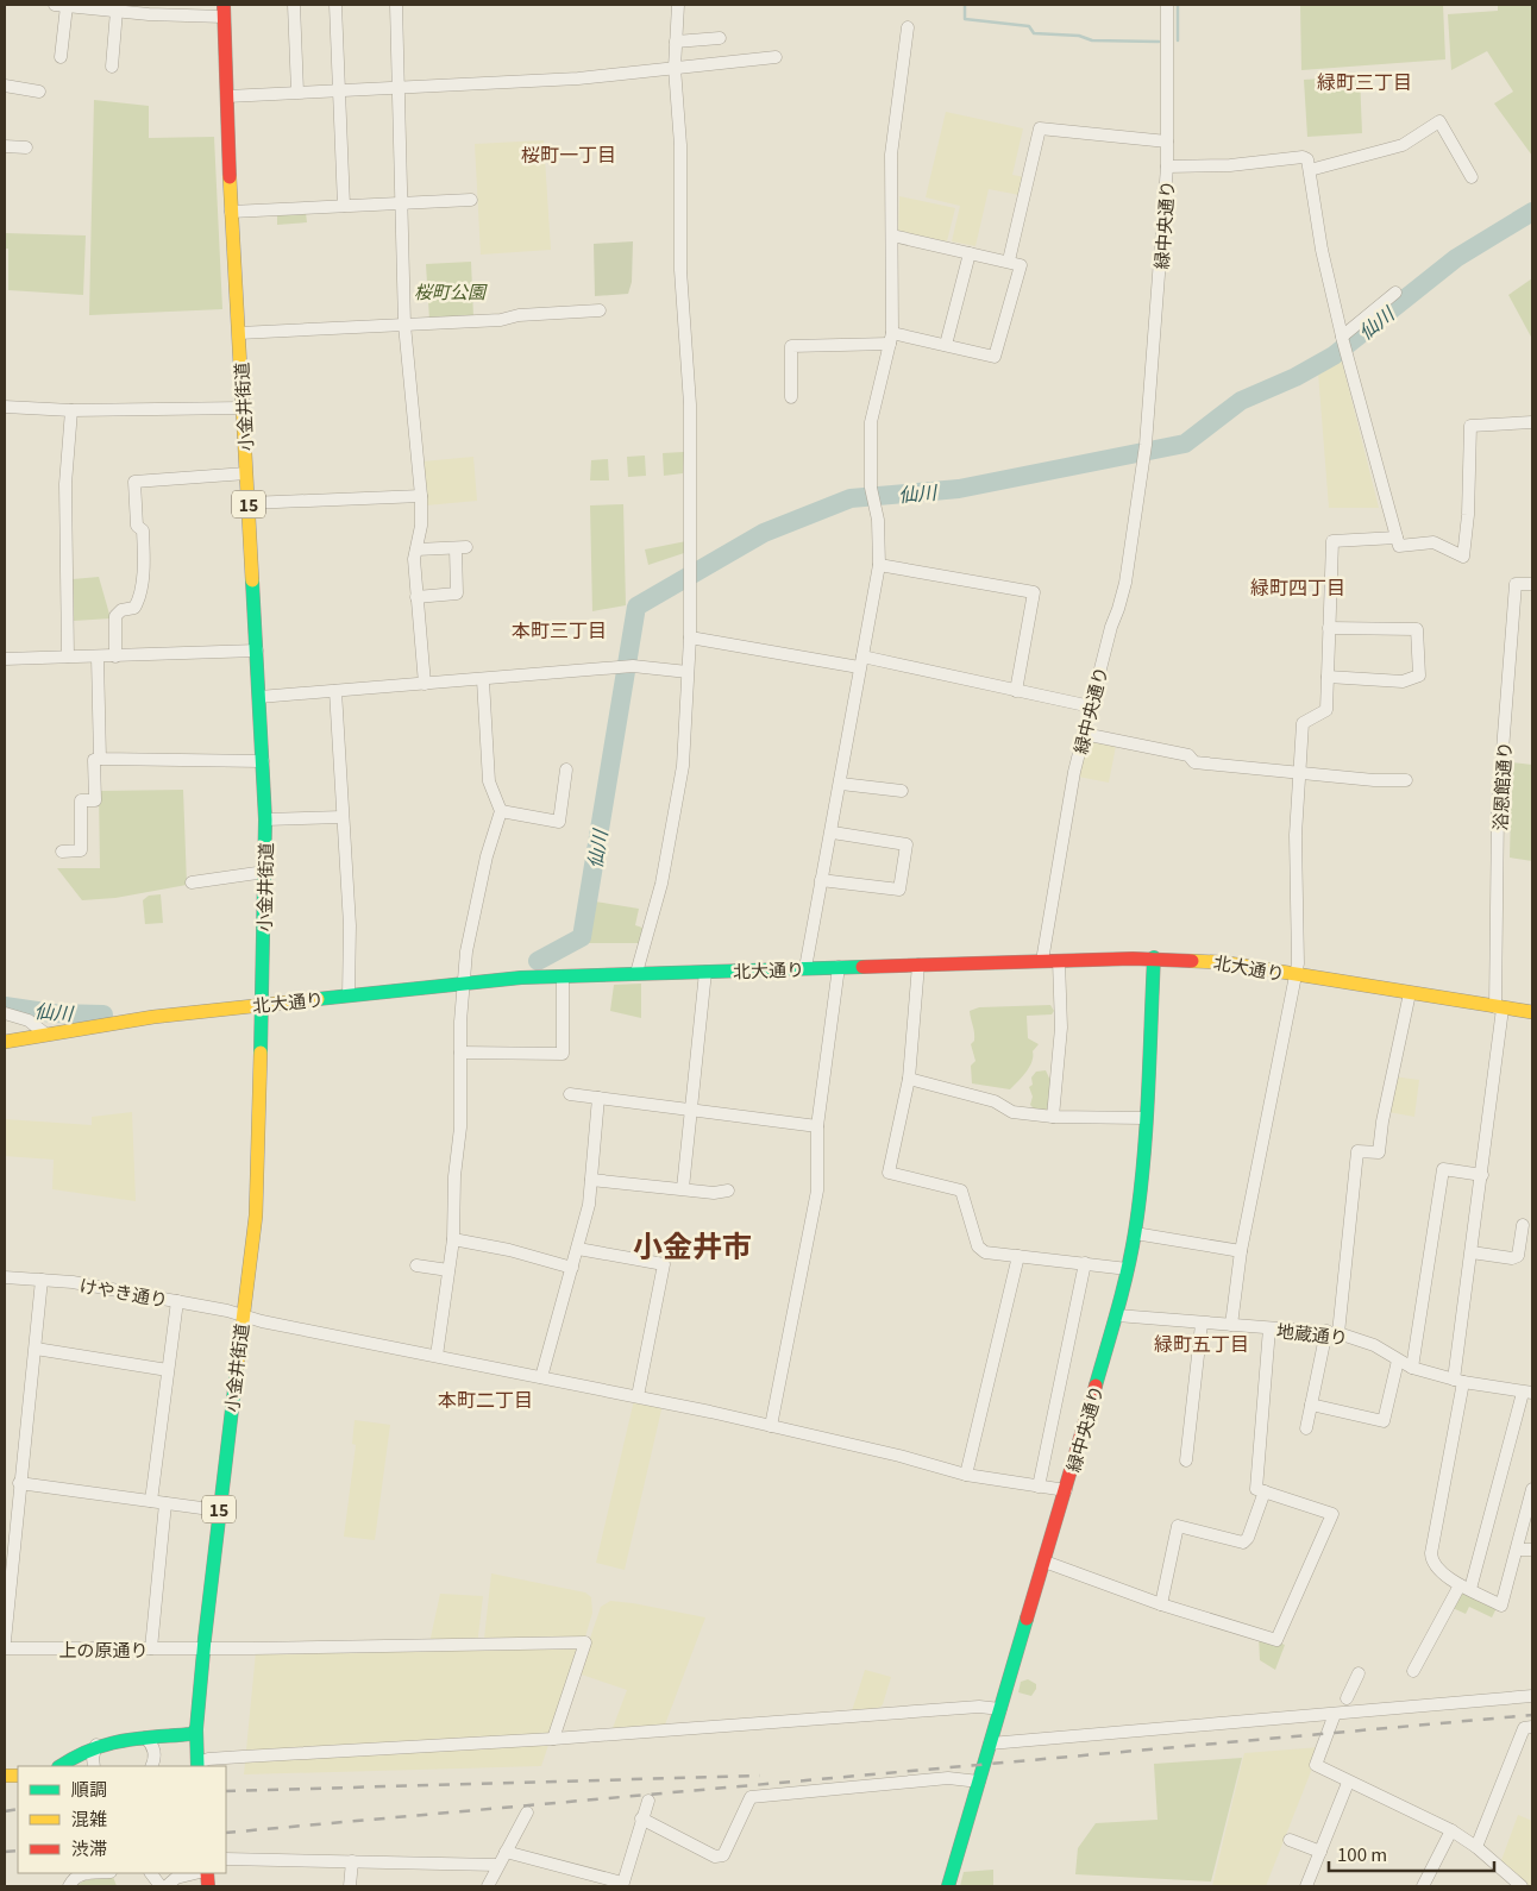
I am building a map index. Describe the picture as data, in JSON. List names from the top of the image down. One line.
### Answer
{"streets":{"street":["緑中央通り","小金井街道","15","浴恩館通り","北大通り","けやき通り","地蔵通り","上の原通り"]},"crossings":[["緑中央通り","北大通り"],["緑中央通り","けやき通り"],["緑中央通り","地蔵通り"],["小金井街道","北大通り"],["小金井街道","けやき通り"],["小金井街道","上の原通り"],["浴恩館通り","北大通り"]],"districts":["緑町三丁目","桜町一丁目","緑町四丁目","本町三丁目","小金井市","緑町五丁目","本町二丁目"],"water":["仙川"],"parks":["桜町公園"],"legend":["順調","混雑","渋滞"],"scale_bar":"100 m"}
